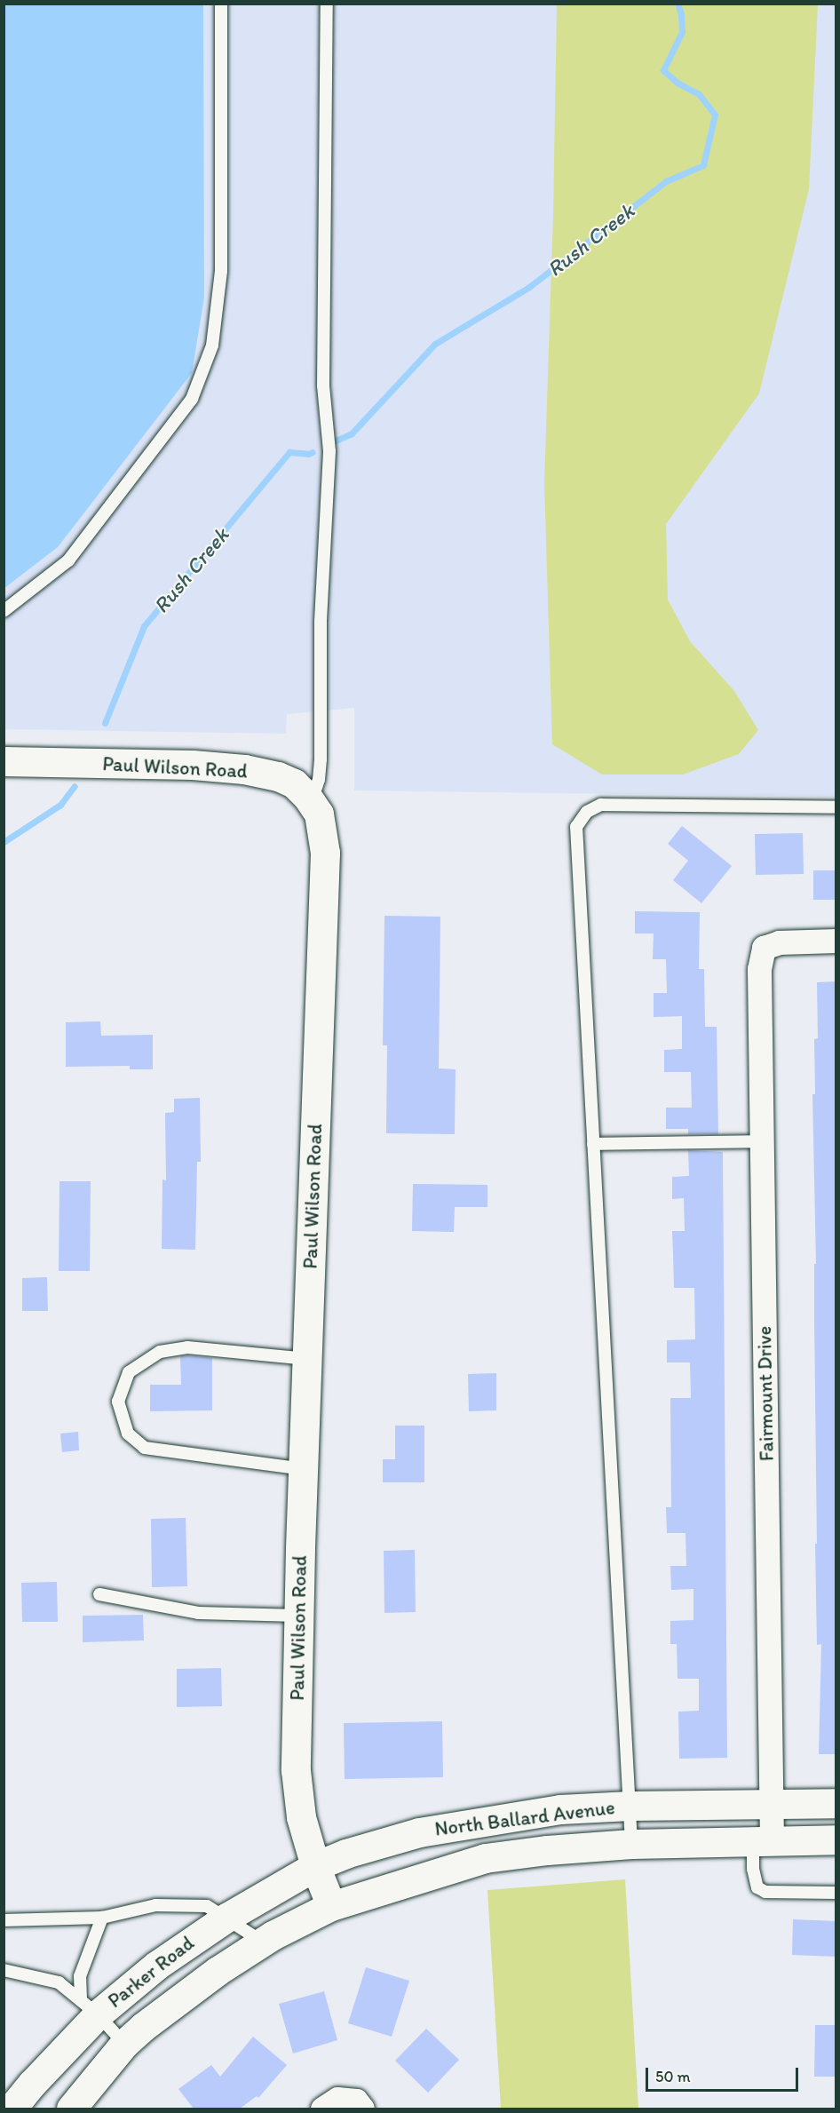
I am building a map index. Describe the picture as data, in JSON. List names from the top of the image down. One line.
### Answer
{"streets":{"main road":["Paul Wilson Road","North Ballard Avenue","Parker Road"],"street":["Fairmount Drive"]},"crossings":[["Paul Wilson Road","North Ballard Avenue"],["Paul Wilson Road","Parker Road"],["Fairmount Drive","North Ballard Avenue"],["North Ballard Avenue","Parker Road"]],"water":["Rush Creek"],"scale_bar":"50 m"}
